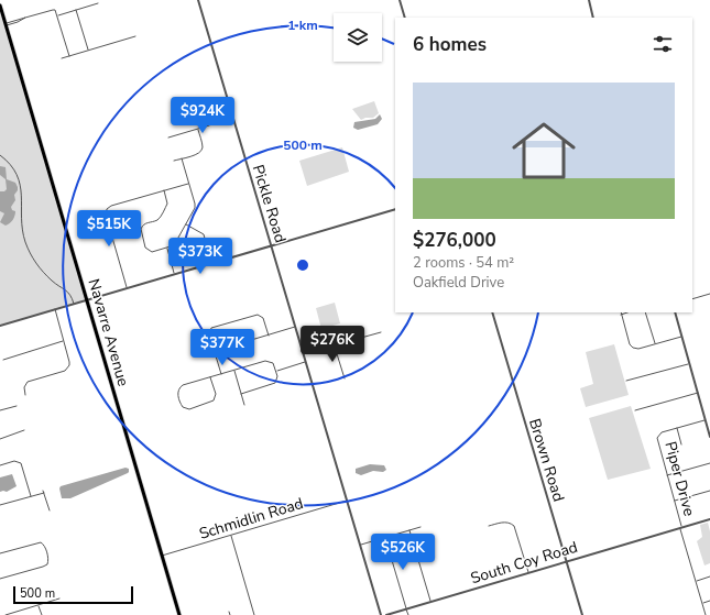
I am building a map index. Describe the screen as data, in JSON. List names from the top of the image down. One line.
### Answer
{"streets":{"highway":["Navarre Avenue"],"street":["Pickle Road","Brown Road","Piper Drive","Schmidlin Road","South Coy Road"]},"crossings":[["Pickle Road","Schmidlin Road"],["Navarre Avenue","Schmidlin Road"],["Brown Road","South Coy Road"],["Piper Drive","South Coy Road"]],"scale_bar":"500 m","page":{"heading":"6 homes","list":[{"name":"$276,000","note":"2 rooms · 54 m² · Oakfield Drive"}],"price":["$924K","$515K","$373K","$276K","$377K","$526K"],"scale":"500 m"},"rings":["1 km","500 m"]}
